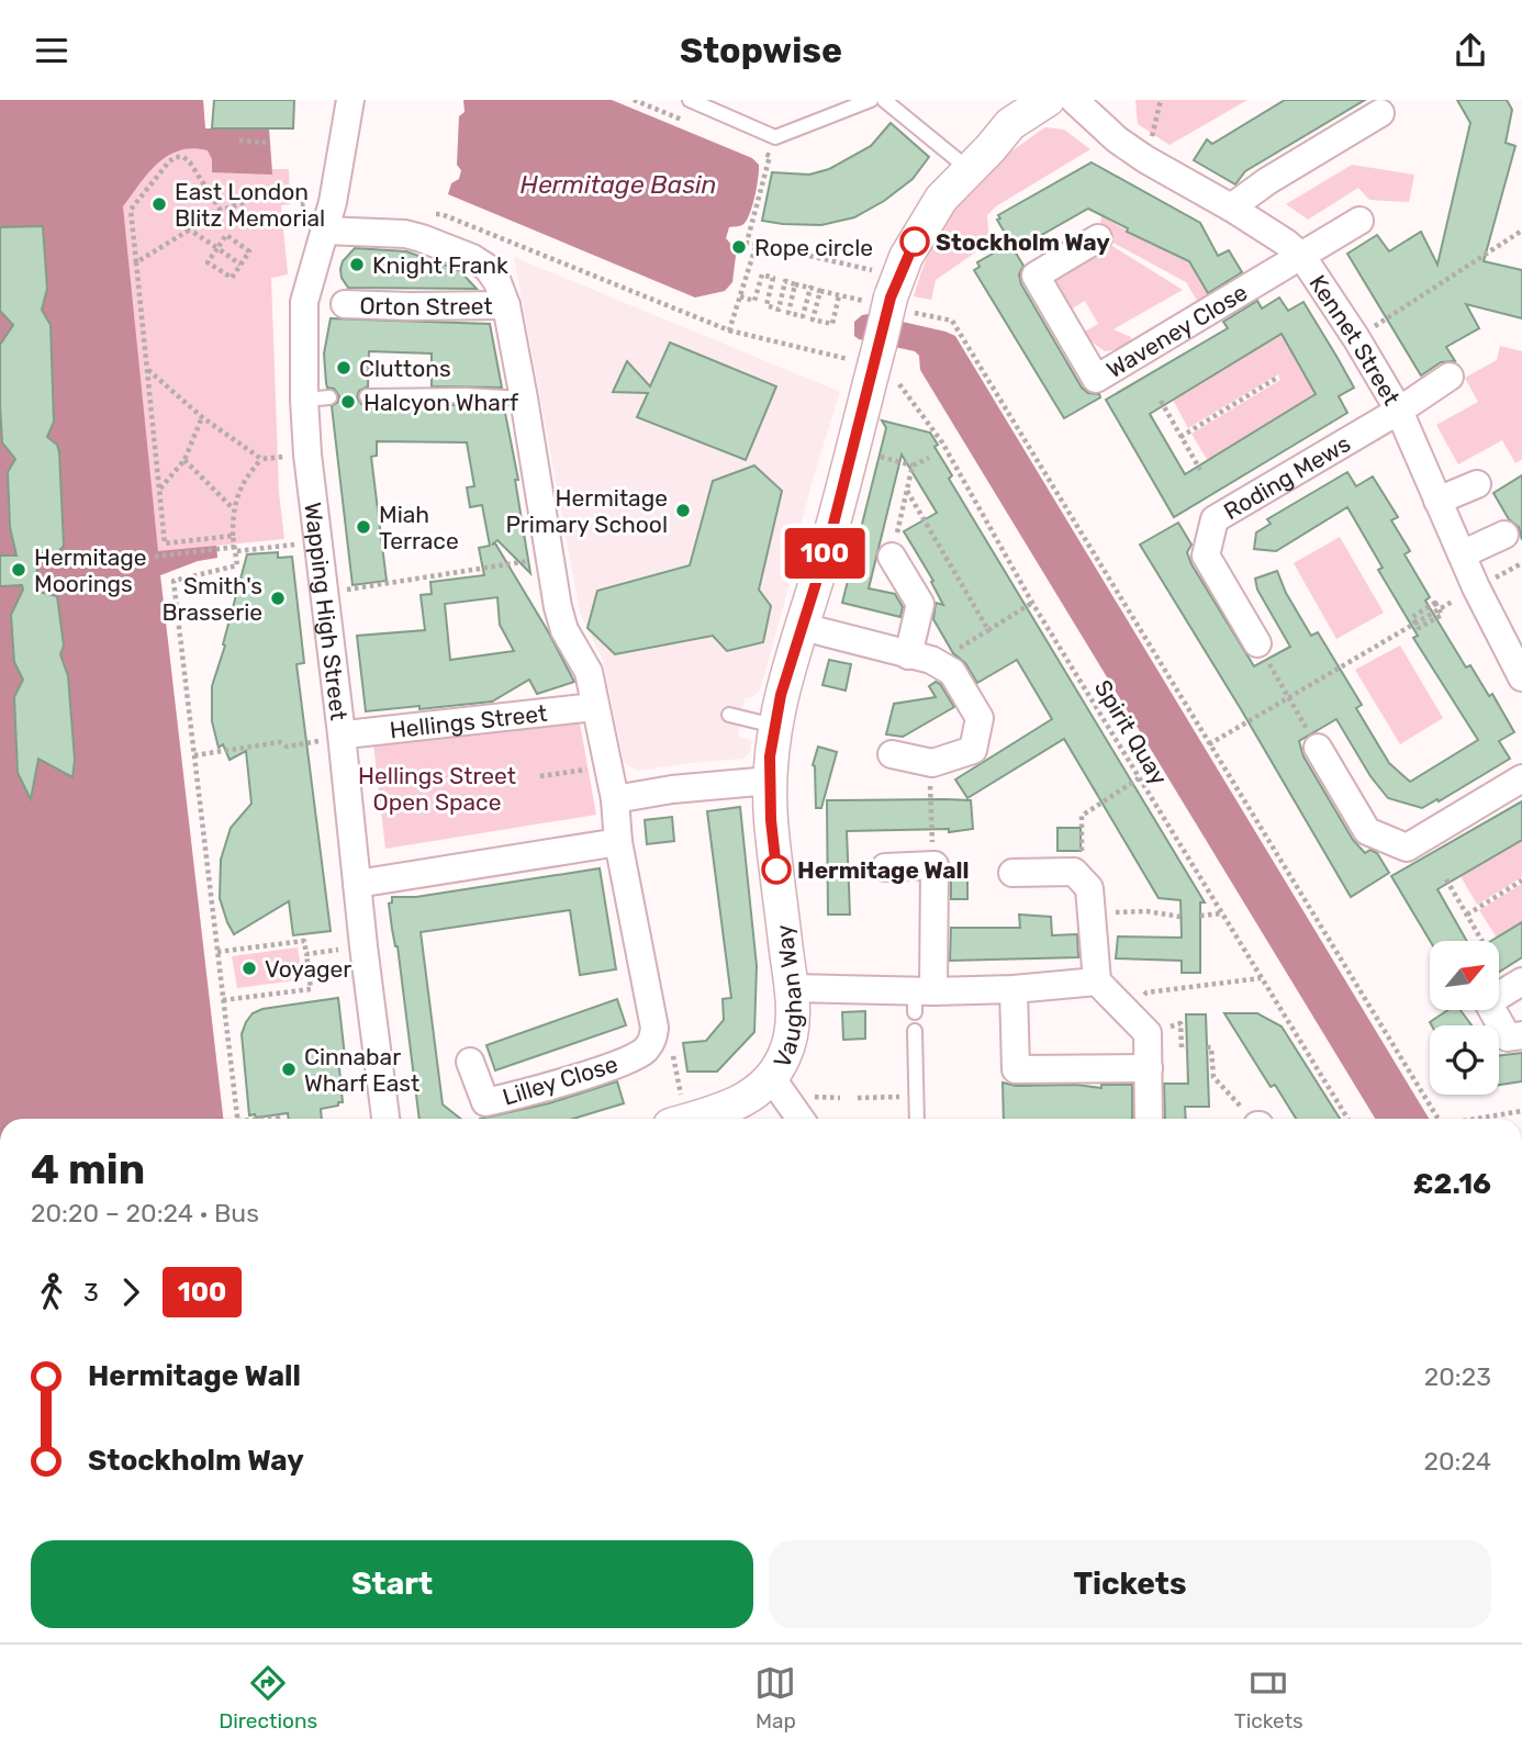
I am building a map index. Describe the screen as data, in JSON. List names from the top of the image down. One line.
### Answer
{"streets":{"street":["Orton Street","Waveney Close","Kennet Street","Roding Mews","Wapping High Street","Hellings Street","Vaughan Way","Lilley Close"],"path":["Spirit Quay"]},"crossings":[["Waveney Close","Kennet Street"],["Kennet Street","Roding Mews"],["Wapping High Street","Hellings Street"],["Spirit Quay","Vaughan Way"]],"water":["Hermitage Basin"],"parks":["Hellings Street Open Space"],"places":["East London Blitz Memorial","Stockholm Way","Rope circle","Knight Frank","Cluttons","Halcyon Wharf","Hermitage Primary School","Miah Terrace","Hermitage Moorings","Smith's Brasserie","Hermitage Wall","Voyager","Cinnabar Wharf East"],"lines":["bus line 100"],"north":"top right","page":{"header":"Stopwise","on_map":"100","heading":["4 min","20:20 – 20:24 · Bus","£2.16"],"legs":["3","100"],"list":[{"name":"Hermitage Wall","value":"20:23"},{"name":"Stockholm Way","value":"20:24"}],"buttons":["Start","Tickets"],"tabs":["Directions","Map","Tickets"]}}
